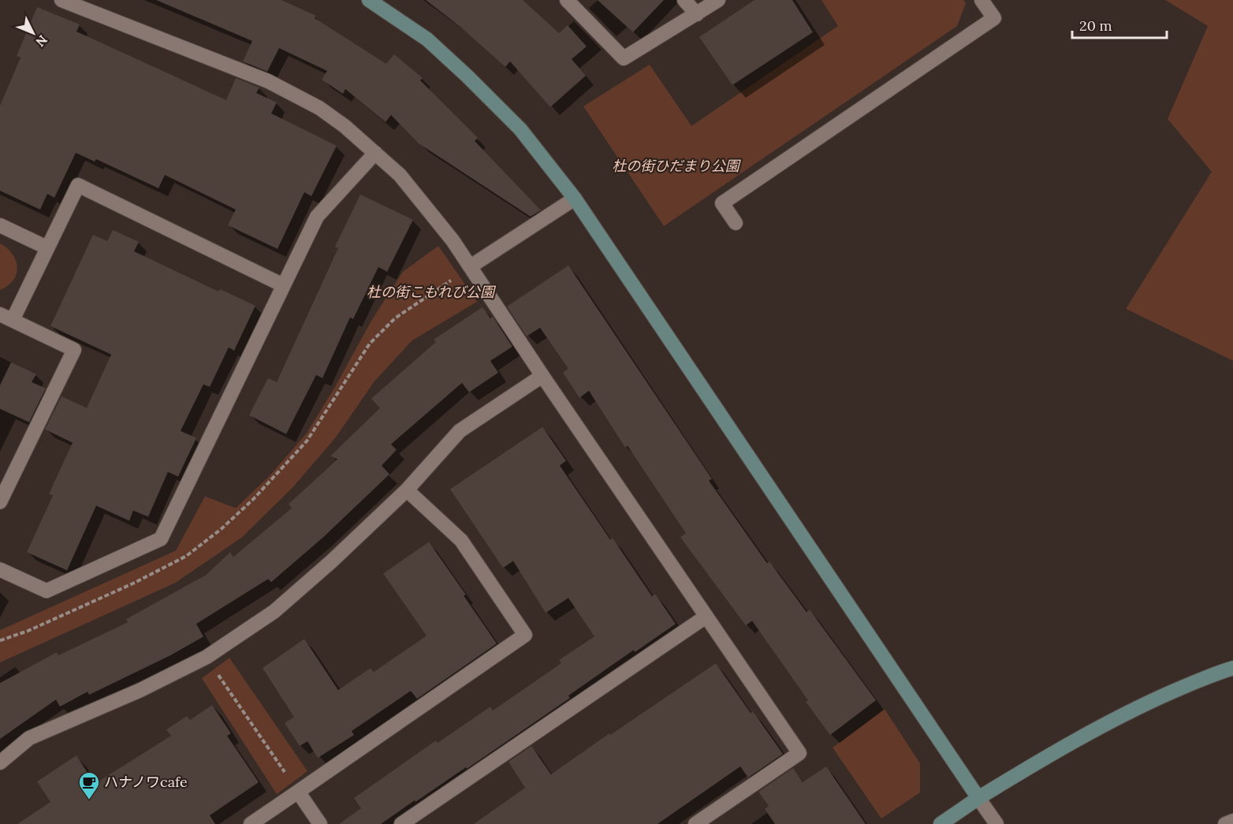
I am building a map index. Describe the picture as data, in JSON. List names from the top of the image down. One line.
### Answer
{"parks":["杜の街ひだまり公園","杜の街こもれび公園"],"places":{"cafe":["ハナノワcafe"]},"scale_bar":"20 m","north":"bottom right"}
